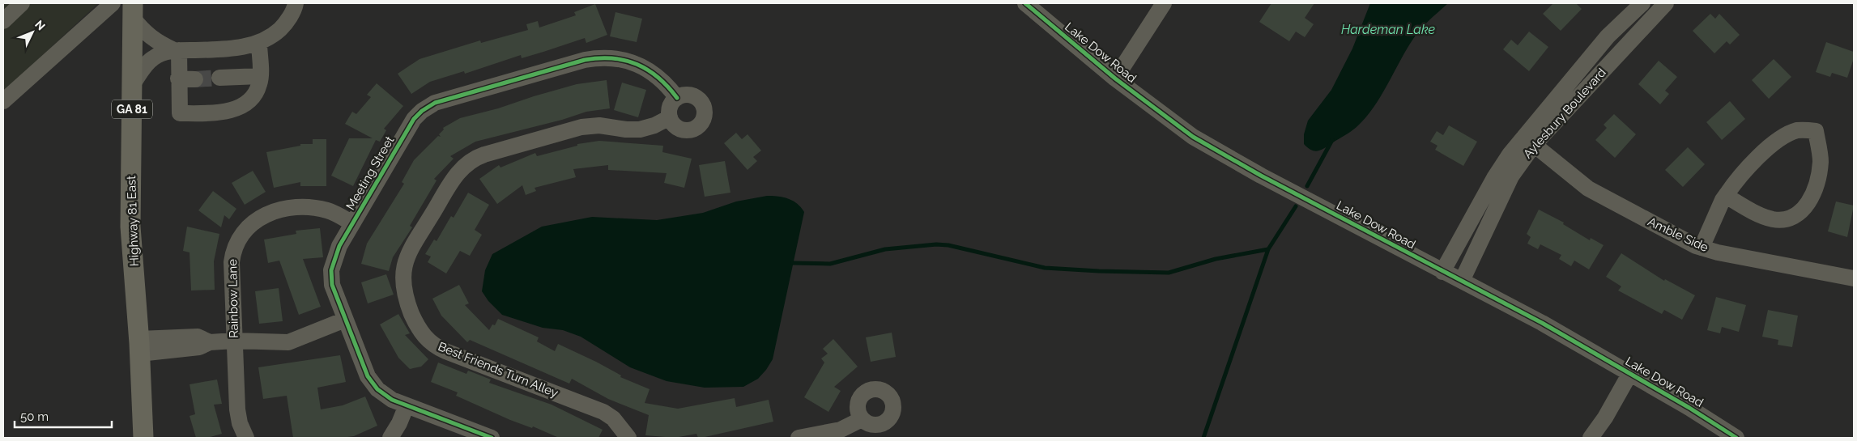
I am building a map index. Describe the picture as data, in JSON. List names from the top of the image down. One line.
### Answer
{"streets":{"main road":["GA 81","Highway 81 East"],"street":["Lake Dow Road","Aylesbury Boulevard","Meeting Street","Amble Side","Rainbow Lane","Best Friends Turn Alley"]},"crossings":[["Lake Dow Road","Aylesbury Boulevard"],["Aylesbury Boulevard","Amble Side"],["Meeting Street","Rainbow Lane"],["Meeting Street","Best Friends Turn Alley"]],"water":["Hardeman Lake"],"scale_bar":"50 m","north":"top right"}
